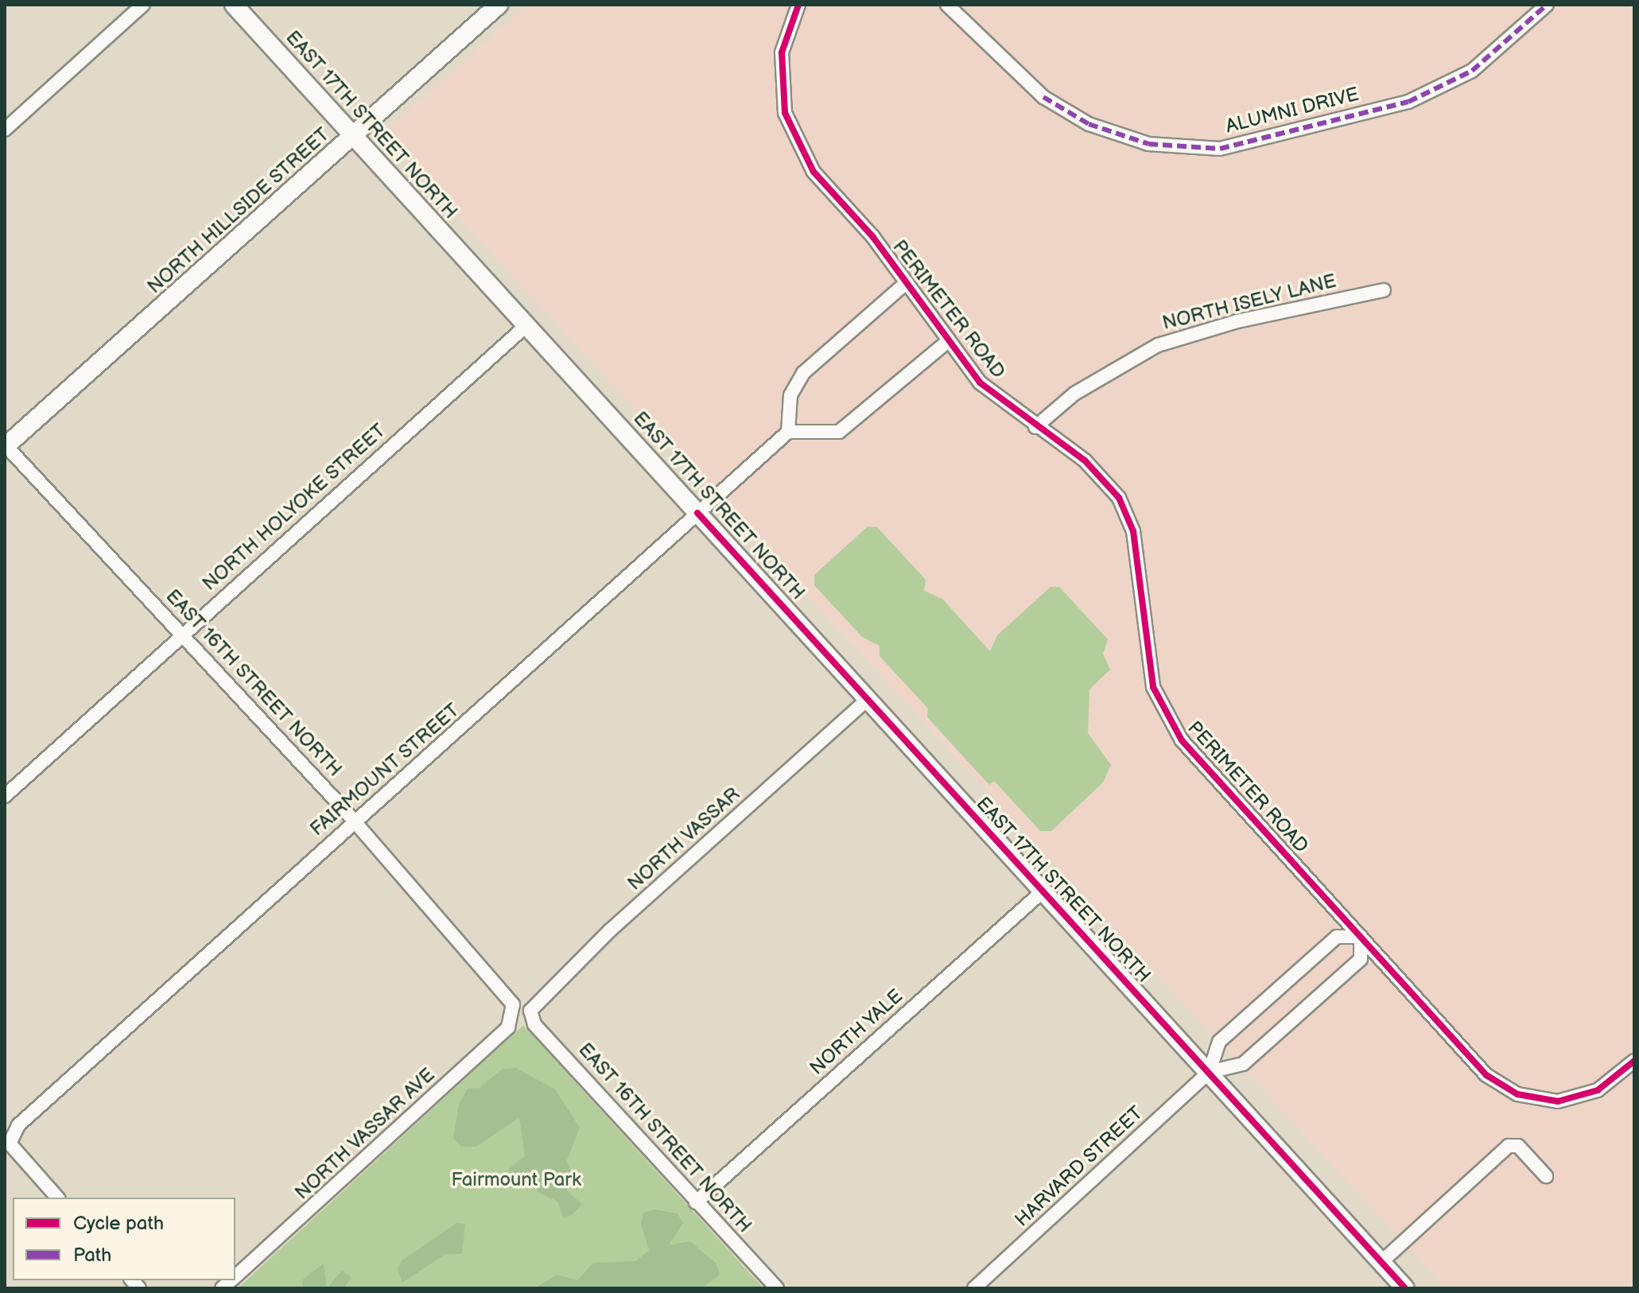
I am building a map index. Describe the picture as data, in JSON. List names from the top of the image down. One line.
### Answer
{"streets":{"street":["ALUMNI DRIVE","EAST 17TH STREET NORTH","NORTH HILLSIDE STREET","NORTH ISELY LANE","PERIMETER ROAD","NORTH HOLYOKE STREET","EAST 16TH STREET NORTH","FAIRMOUNT STREET","NORTH VASSAR","NORTH YALE","NORTH VASSAR AVE","HARVARD STREET"]},"crossings":[["EAST 17TH STREET NORTH","NORTH HILLSIDE STREET"],["EAST 17TH STREET NORTH","NORTH HOLYOKE STREET"],["EAST 17TH STREET NORTH","FAIRMOUNT STREET"],["EAST 17TH STREET NORTH","NORTH VASSAR"],["EAST 17TH STREET NORTH","NORTH YALE"],["EAST 17TH STREET NORTH","HARVARD STREET"],["NORTH HILLSIDE STREET","EAST 16TH STREET NORTH"],["NORTH ISELY LANE","PERIMETER ROAD"],["NORTH HOLYOKE STREET","EAST 16TH STREET NORTH"],["EAST 16TH STREET NORTH","FAIRMOUNT STREET"],["EAST 16TH STREET NORTH","NORTH VASSAR"],["EAST 16TH STREET NORTH","NORTH YALE"],["EAST 16TH STREET NORTH","NORTH VASSAR AVE"]],"parks":["Fairmount Park"],"legend":["Cycle path","Path"]}
